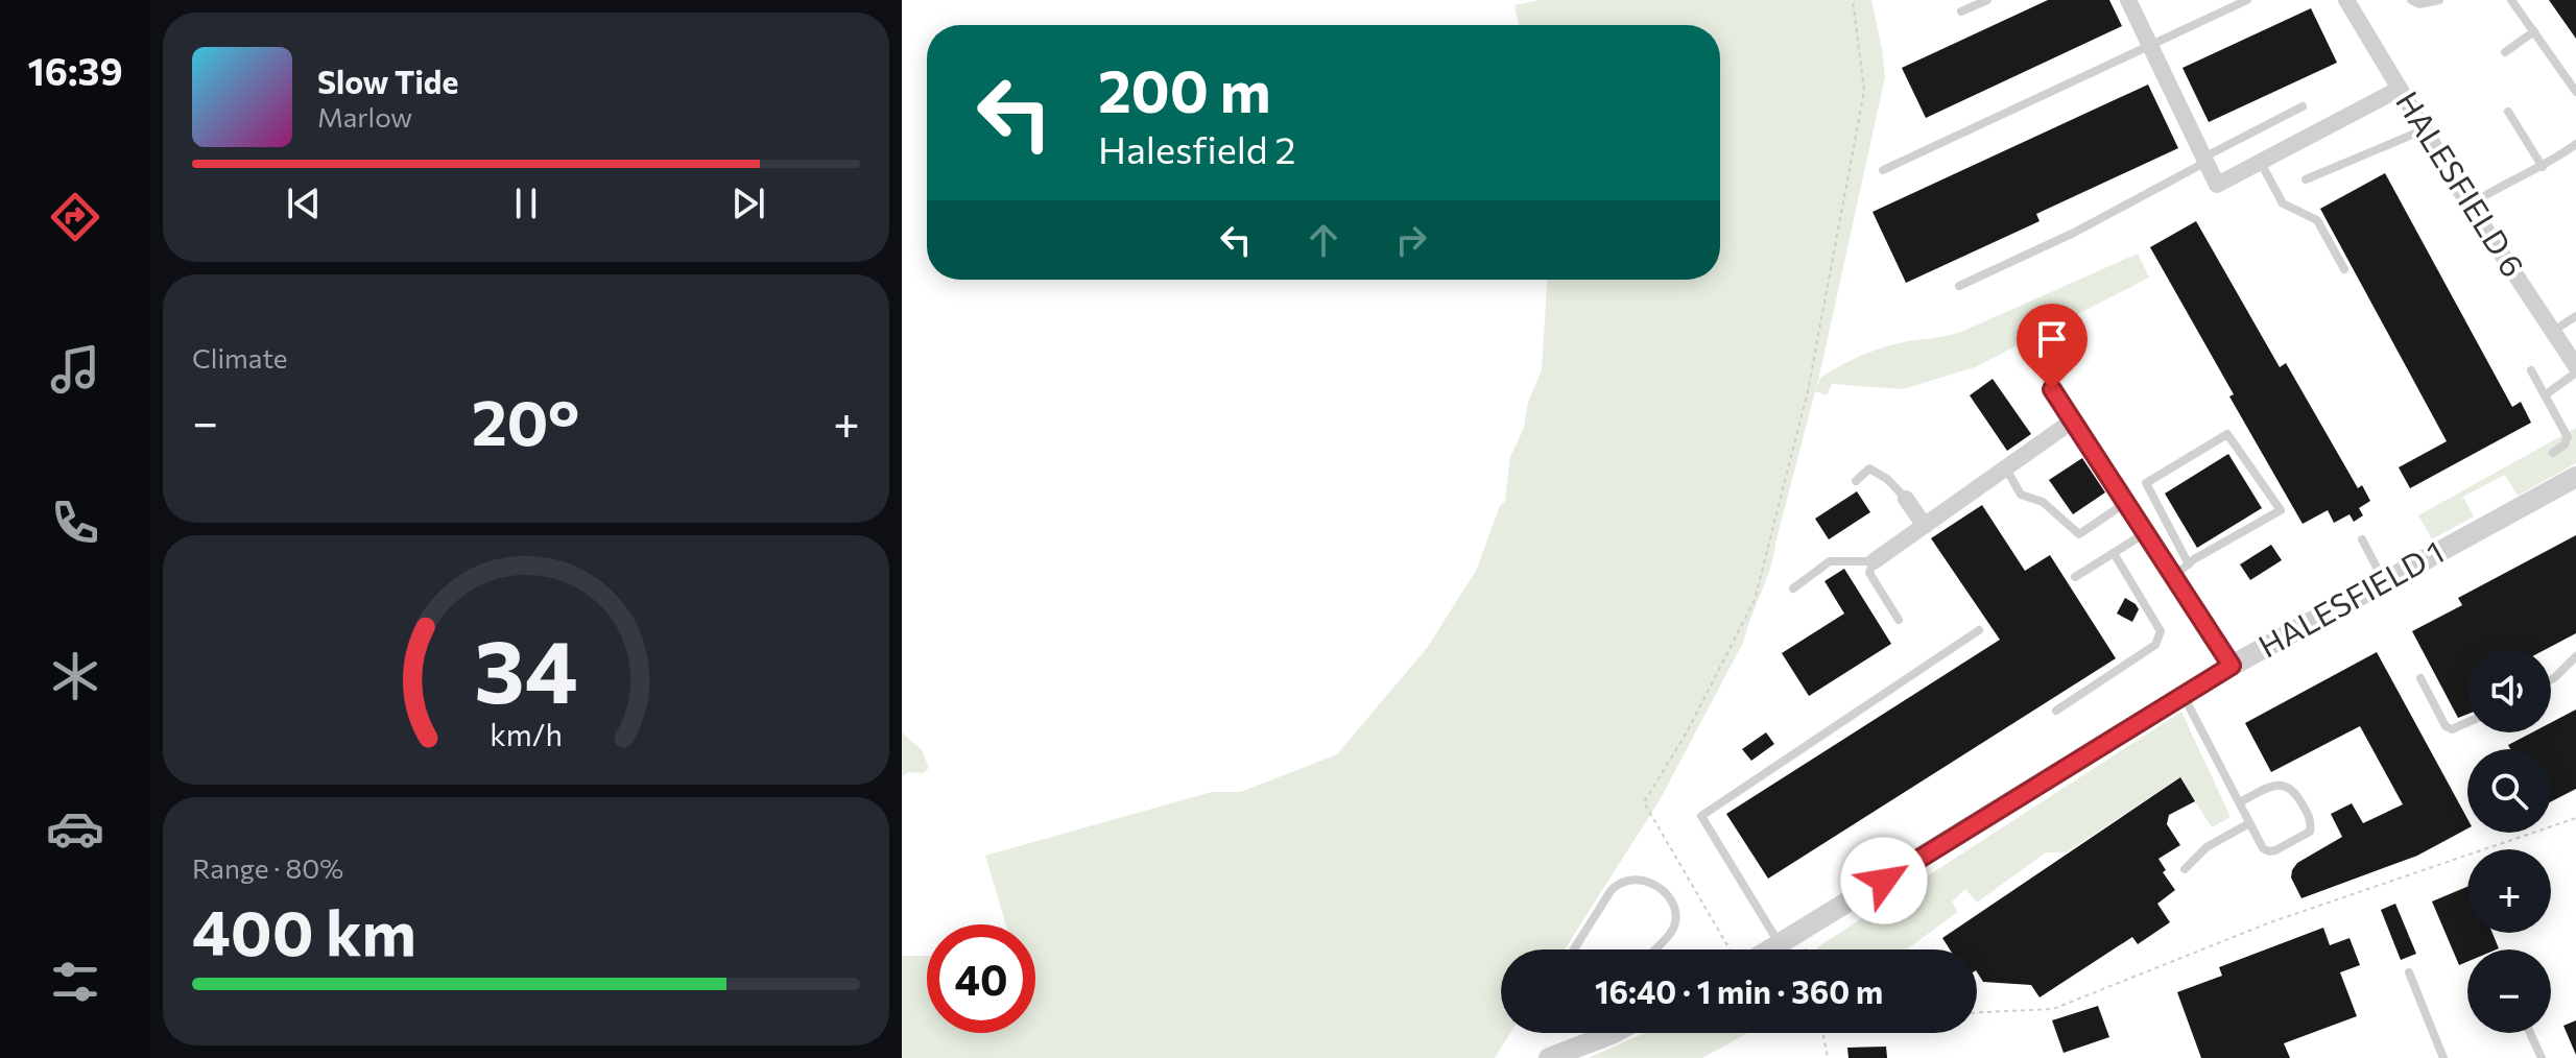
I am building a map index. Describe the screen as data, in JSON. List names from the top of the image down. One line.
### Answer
{"streets":{"street":["HALESFIELD 6","HALESFIELD 1"]},"page":{"tabs":"16:39","turn":["200 m","Halesfield 2"],"song":["Slow Tide","Marlow"],"tile":["Climate",["Range · 80%","400 km"]],"heat":["−","20°","+"],"map_buttons":["+","−"],"limit":"40","trip":"16:40 · 1 min · 360 m","gauge":["34","km/h"]}}
